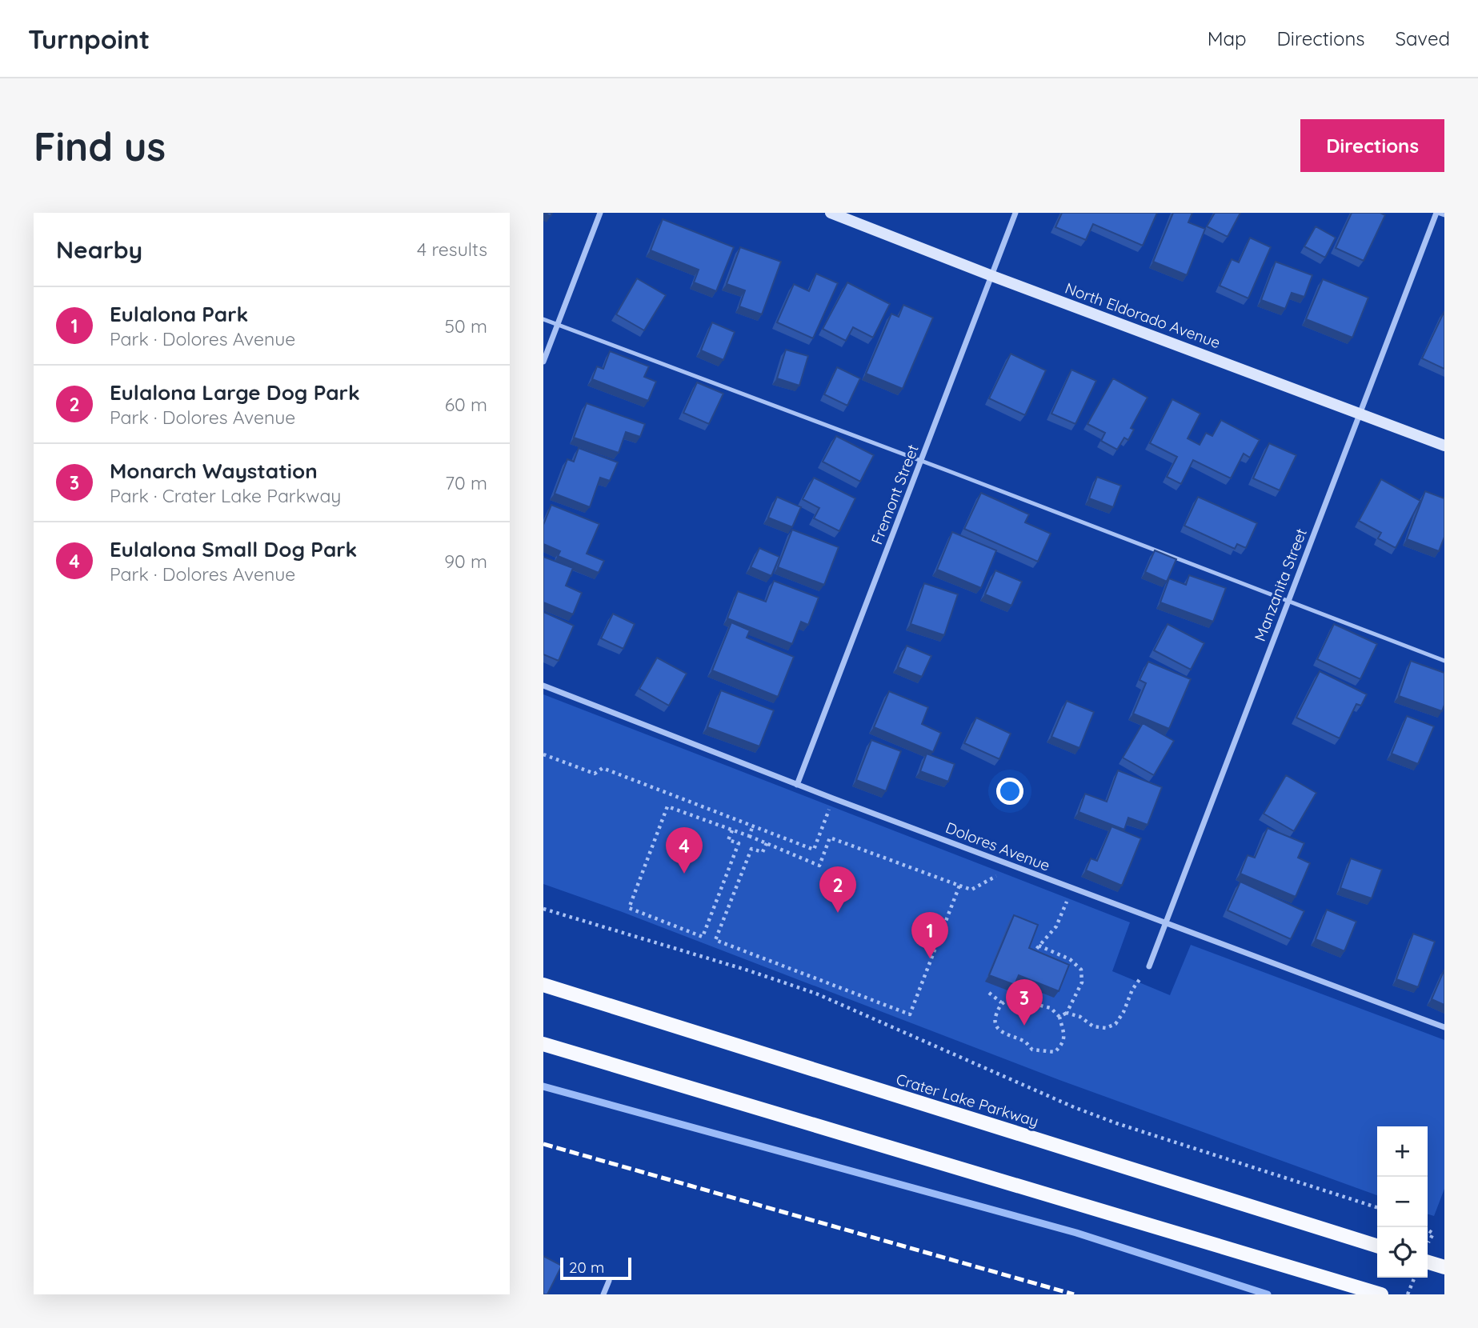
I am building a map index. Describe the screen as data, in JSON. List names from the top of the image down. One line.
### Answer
{"streets":{"main road":["Crater Lake Parkway"],"street":["North Eldorado Avenue","Fremont Street","Manzanita Street","Dolores Avenue"]},"crossings":[["North Eldorado Avenue","Fremont Street"],["North Eldorado Avenue","Manzanita Street"],["Fremont Street","Dolores Avenue"],["Manzanita Street","Dolores Avenue"]],"scale_bar":"20 m","page":{"header":"Turnpoint","nav":["Map","Directions","Saved"],"buttons":"Directions","title":"Find us","heading":["Nearby","4 results"],"list":[{"mark":"1","name":"Eulalona Park","note":"Park · Dolores Avenue","value":"50 m"},{"mark":"2","name":"Eulalona Large Dog Park","note":"Park · Dolores Avenue","value":"60 m"},{"mark":"3","name":"Monarch Waystation","note":"Park · Crater Lake Parkway","value":"70 m"},{"mark":"4","name":"Eulalona Small Dog Park","note":"Park · Dolores Avenue","value":"90 m"}],"pins":["4","2","1","3"],"map_buttons":["+","−"],"scale":"20 m"}}
